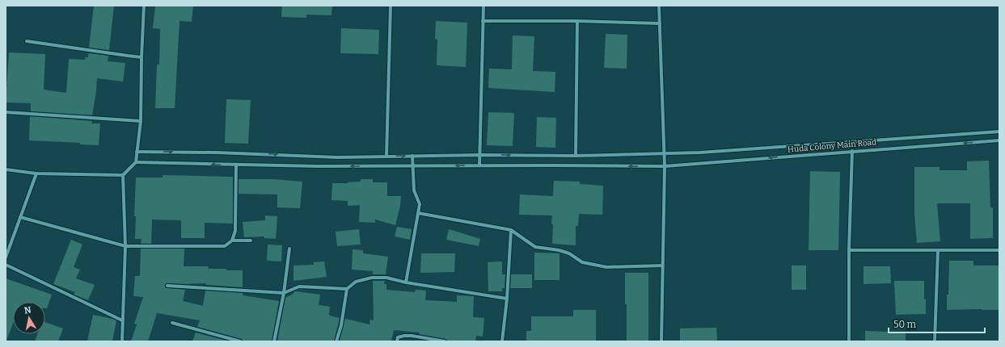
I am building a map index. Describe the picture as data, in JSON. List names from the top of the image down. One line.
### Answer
{"streets":{"street":["Huda Colony Main Road"]},"scale_bar":"50 m","north":"top"}
